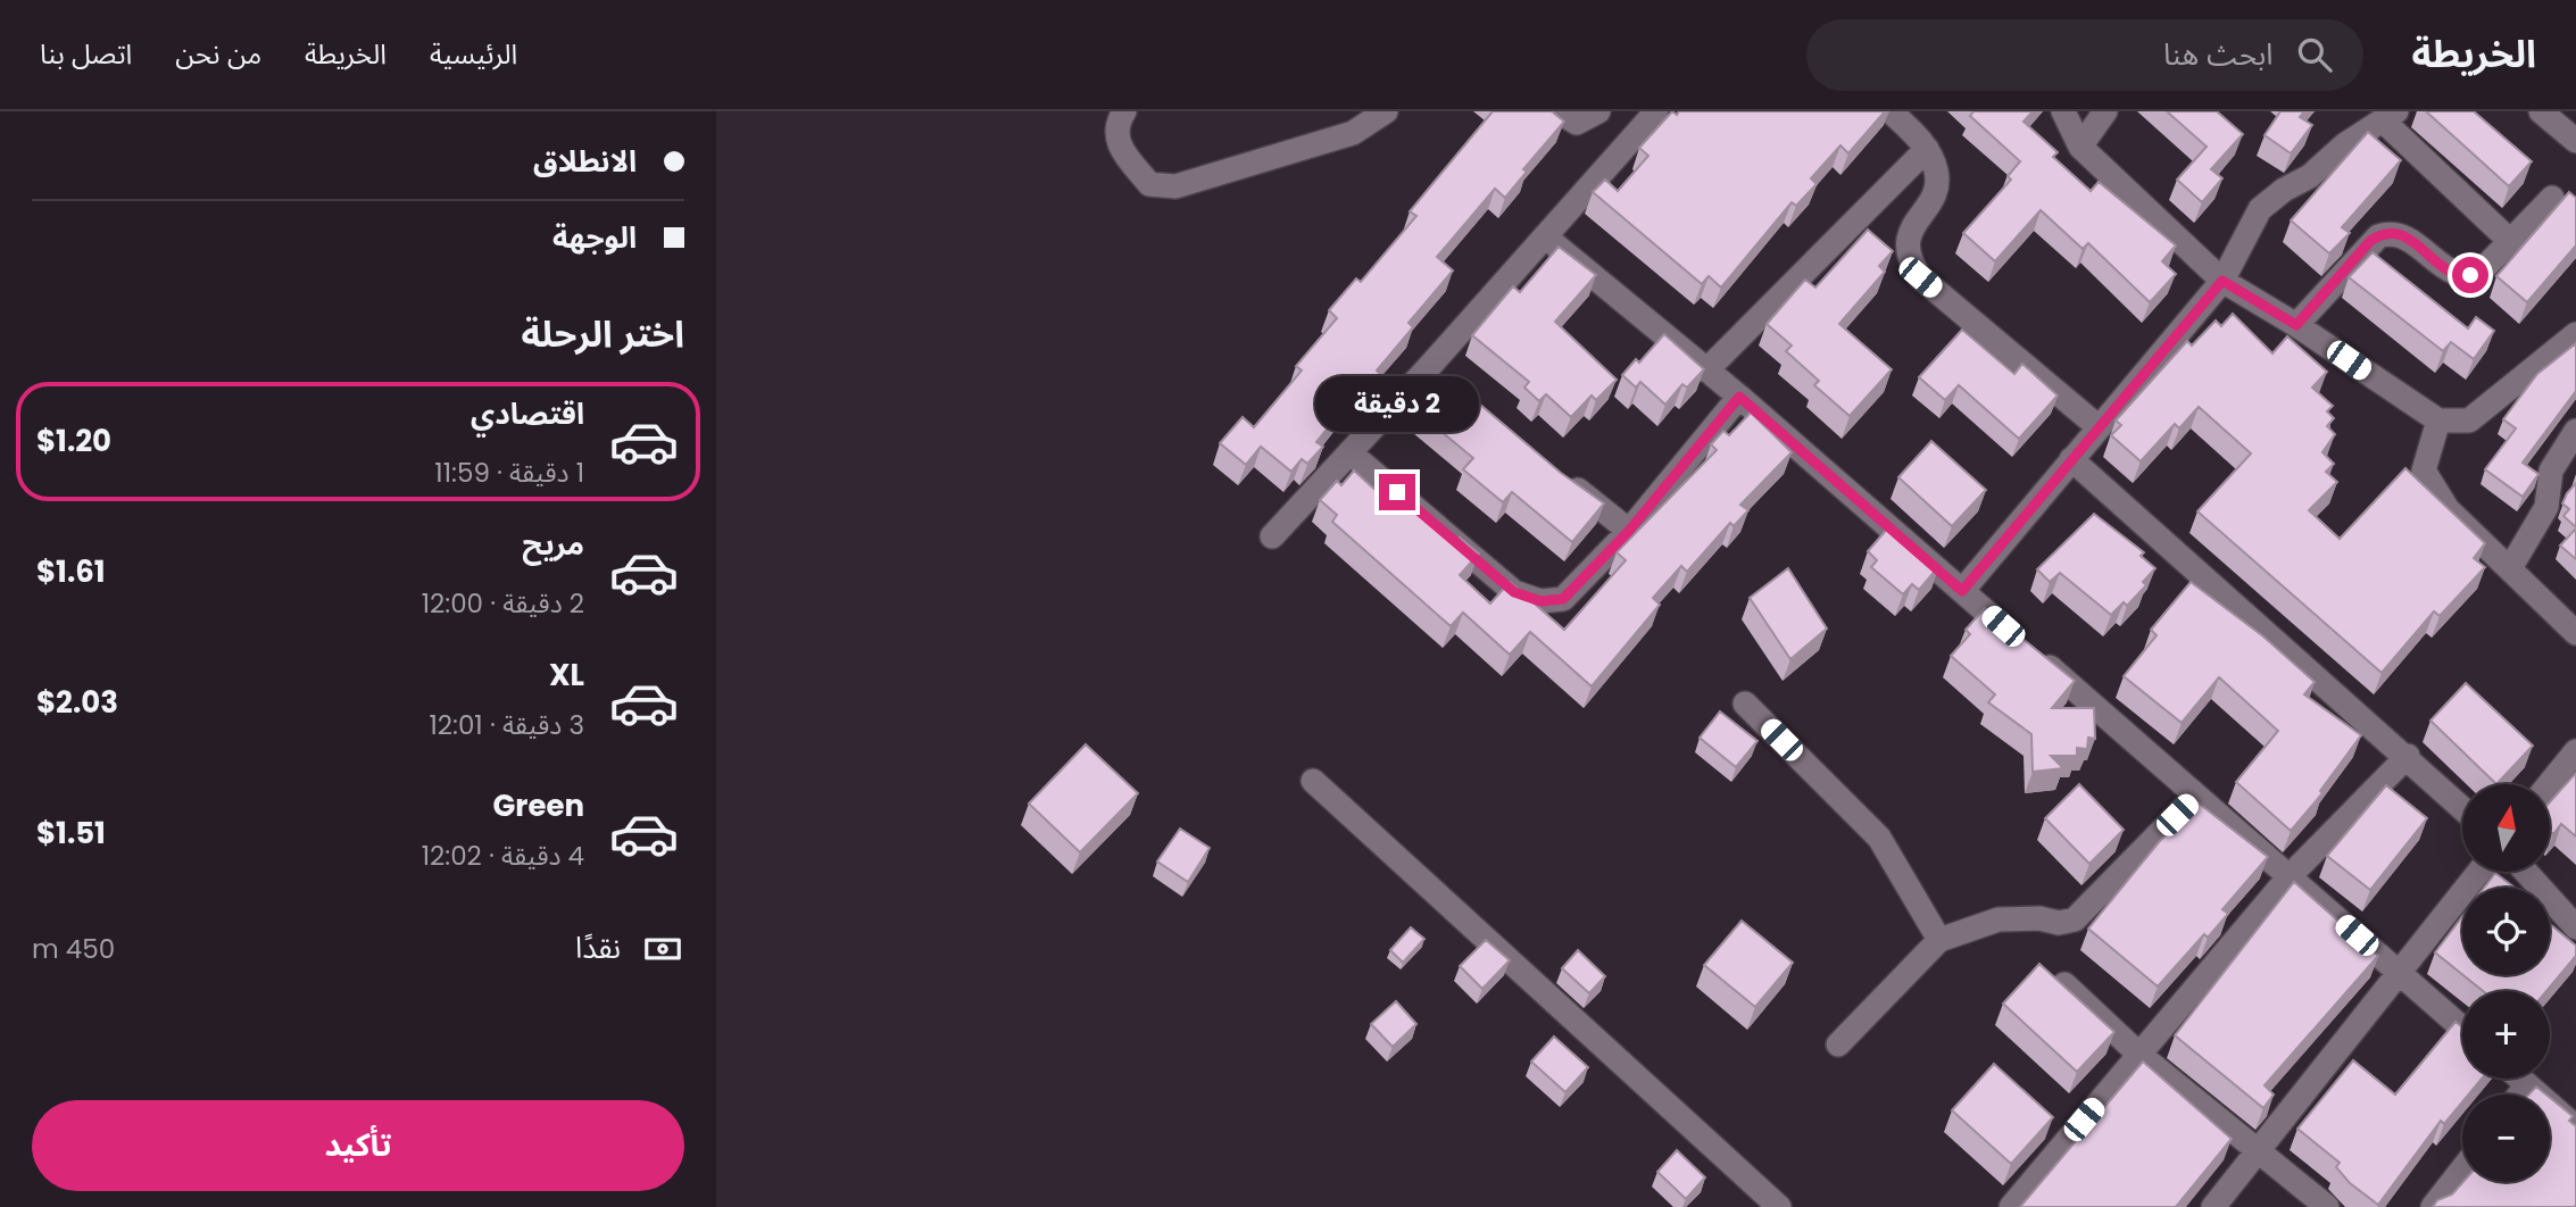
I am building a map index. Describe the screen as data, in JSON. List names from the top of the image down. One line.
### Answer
{"north":"top","page":{"header":"الخريطة","search":"ابحث هنا","nav":["الرئيسية","الخريطة","من نحن","اتصل بنا"],"banner":["الانطلاق","الوجهة"],"heading":"اختر الرحلة","bubble":"2 دقيقة","list":[{"name":"اقتصادي","note":"1 دقيقة · 11:59","value":"$1.20"},{"name":"مريح","note":"2 دقيقة · 12:00","value":"$1.61"},{"name":"XL","note":"3 دقيقة · 12:01","value":"$2.03"},{"name":"Green","note":"4 دقيقة · 12:02","value":"$1.51"}],"map_buttons":["+","−"],"pay":["نقدًا","450 m"],"buttons":"تأكيد"}}
